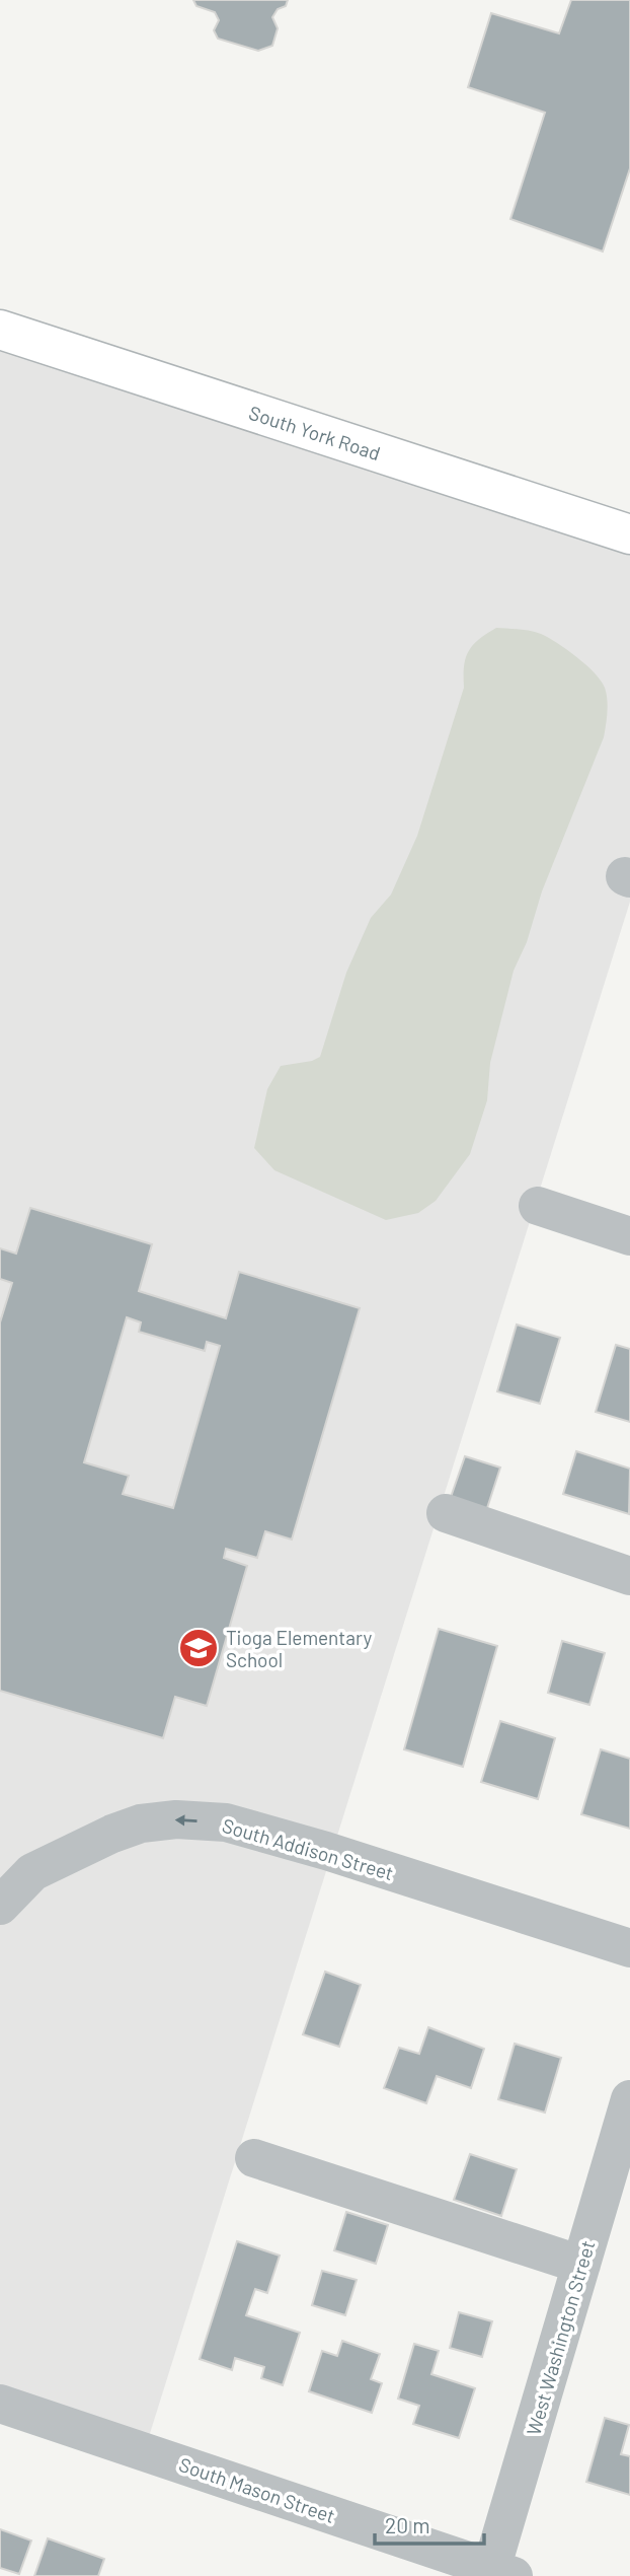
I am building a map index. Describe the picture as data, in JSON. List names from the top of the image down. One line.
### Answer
{"streets":{"main road":["South York Road"],"street":["South Addison Street","West Washington Street","South Mason Street"]},"crossings":[["West Washington Street","South Mason Street"]],"places":{"school or university":["Tioga Elementary School"]},"scale_bar":"20 m"}
